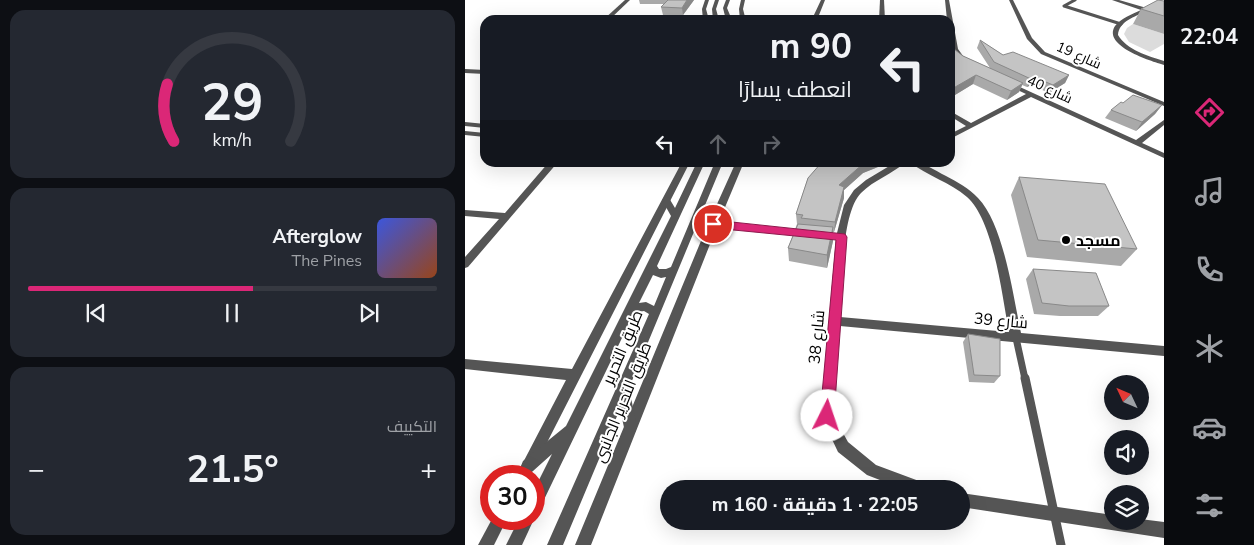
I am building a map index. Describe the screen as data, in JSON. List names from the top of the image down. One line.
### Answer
{"streets":{"street":["شارع 19","شارع 40","شارع 39","شارع 38","طريق التحرير","طريق التحرير الجانبى"]},"crossings":[["شارع 39","شارع 38"]],"places":["مسجد"],"north":"top left","page":{"tabs":"22:04","turn":["90 m","انعطف يسارًا"],"song":["Afterglow","The Pines"],"tile":"التكييف","heat":["−","21.5°","+"],"limit":"30","trip":"22:05 · 1 دقيقة · 160 m","gauge":["29","km/h"]}}
